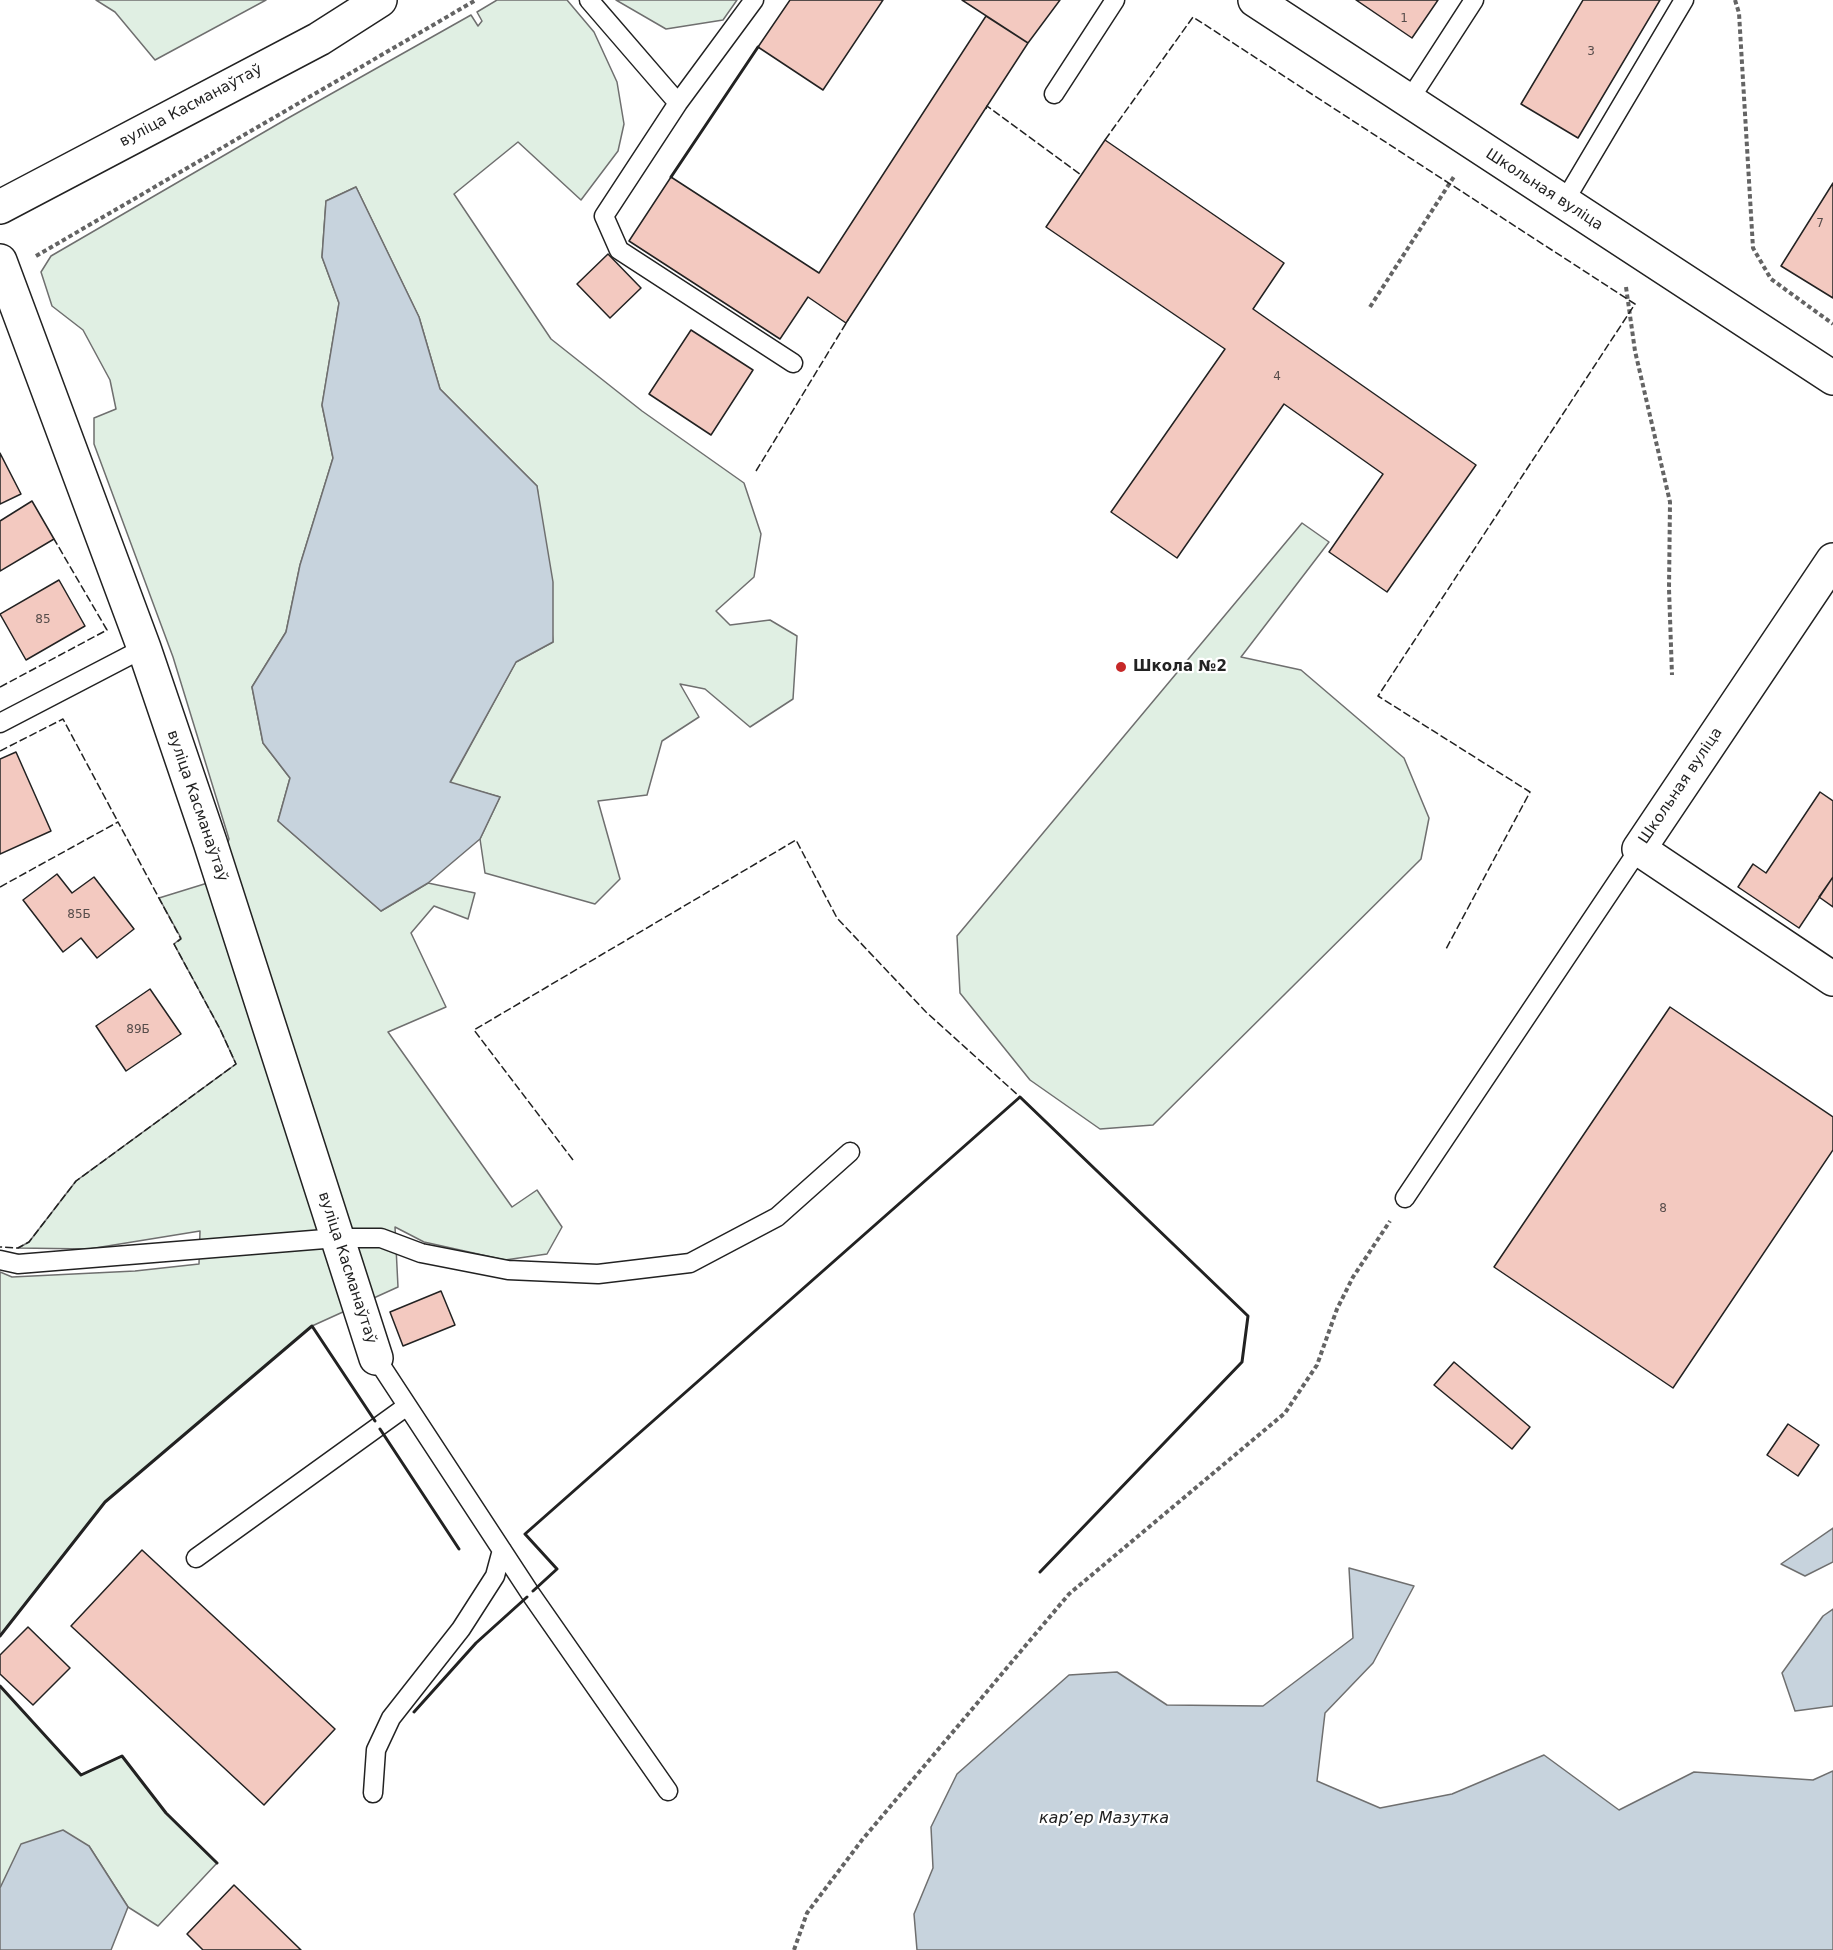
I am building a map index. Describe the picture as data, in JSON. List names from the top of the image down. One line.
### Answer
{"streets":{"street":["вуліца Касманаўтаў","Школьная вуліца"]},"water":["карʼер Мазутка"],"places":["Школа №2"],"house_numbers":["1","3","7","4","85","85Б","89Б","8"]}
